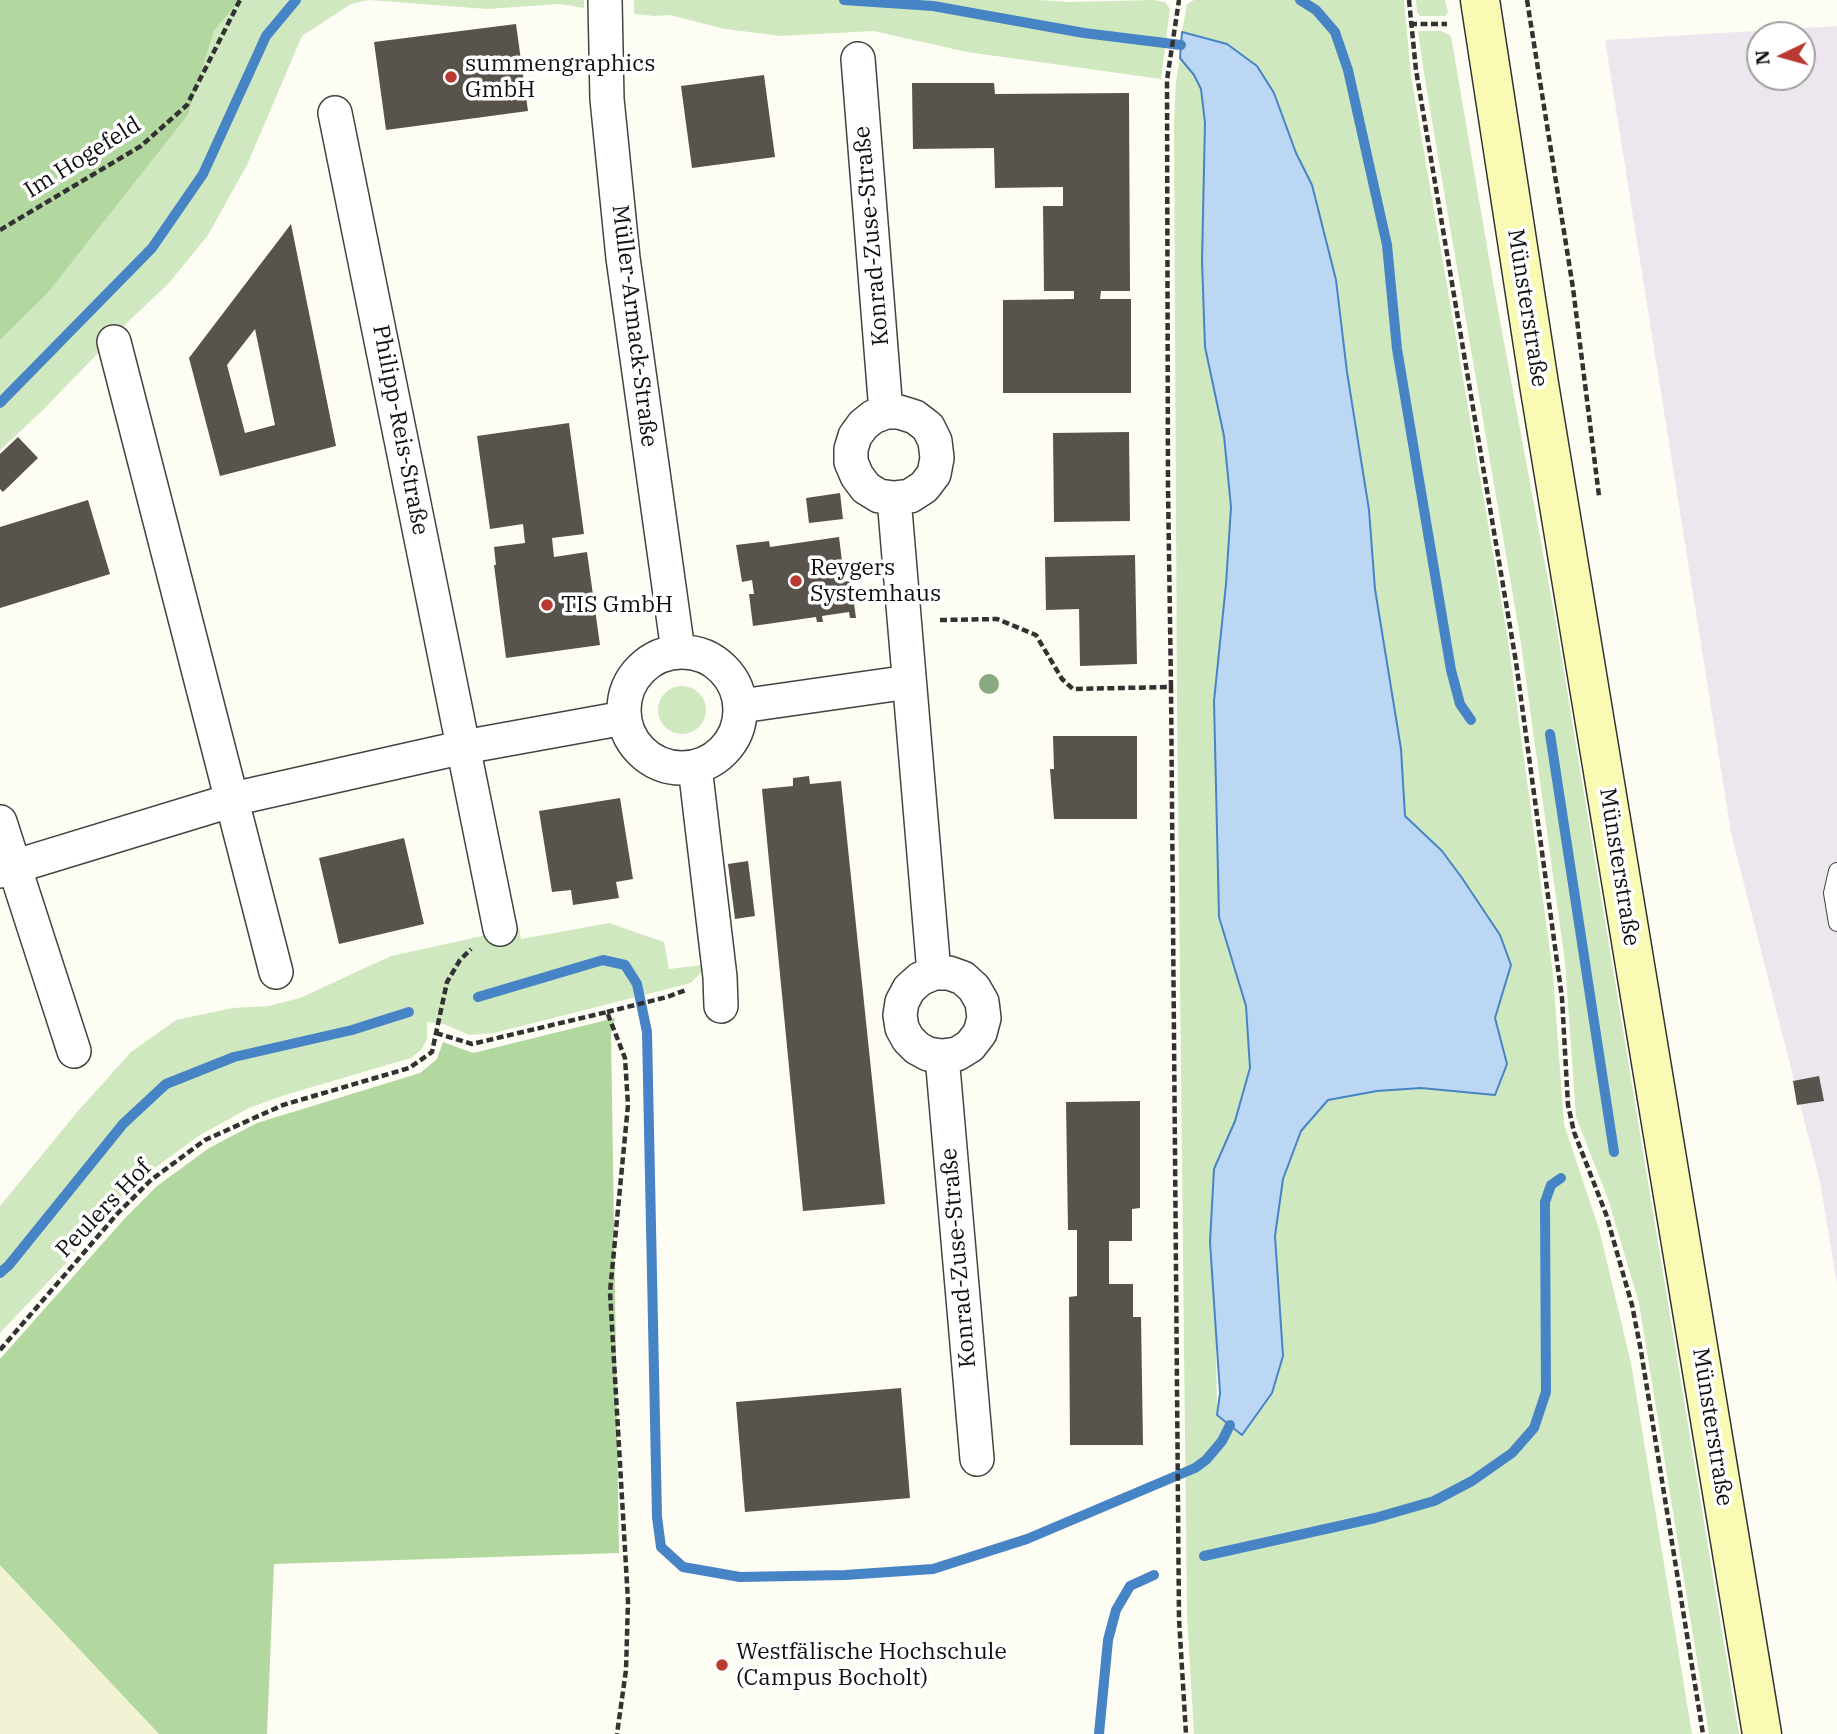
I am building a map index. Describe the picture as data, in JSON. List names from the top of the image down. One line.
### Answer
{"streets":{"main road":["Münsterstraße"],"street":["Konrad-Zuse-Straße","Müller-Armack-Straße","Philipp-Reis-Straße"],"path":["Im Hogefeld","Peulers Hof"]},"crossings":[["Philipp-Reis-Straße","Peulers Hof"]],"places":["summengraphics GmbH","Reygers Systemhaus","TIS GmbH","Westfälische Hochschule (Campus Bocholt)"],"north":"left"}
